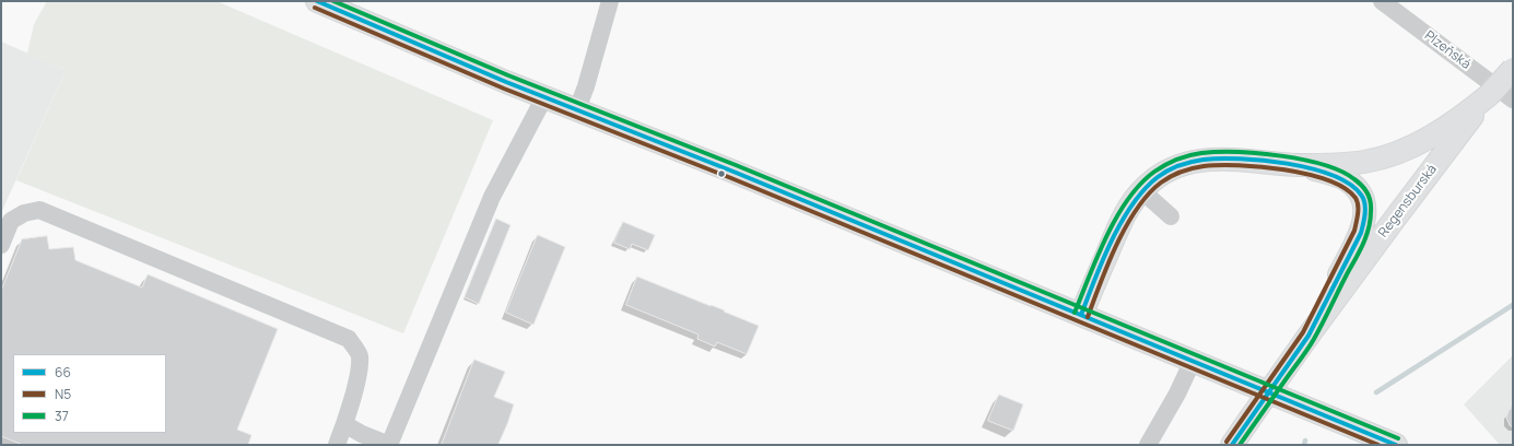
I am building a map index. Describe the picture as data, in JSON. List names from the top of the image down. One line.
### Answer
{"streets":{"main road":["Regensburská"],"street":["Plzeňská"]},"lines":["transit line 66","transit line 37","transit line N5"],"legend":["66","N5","37"]}
